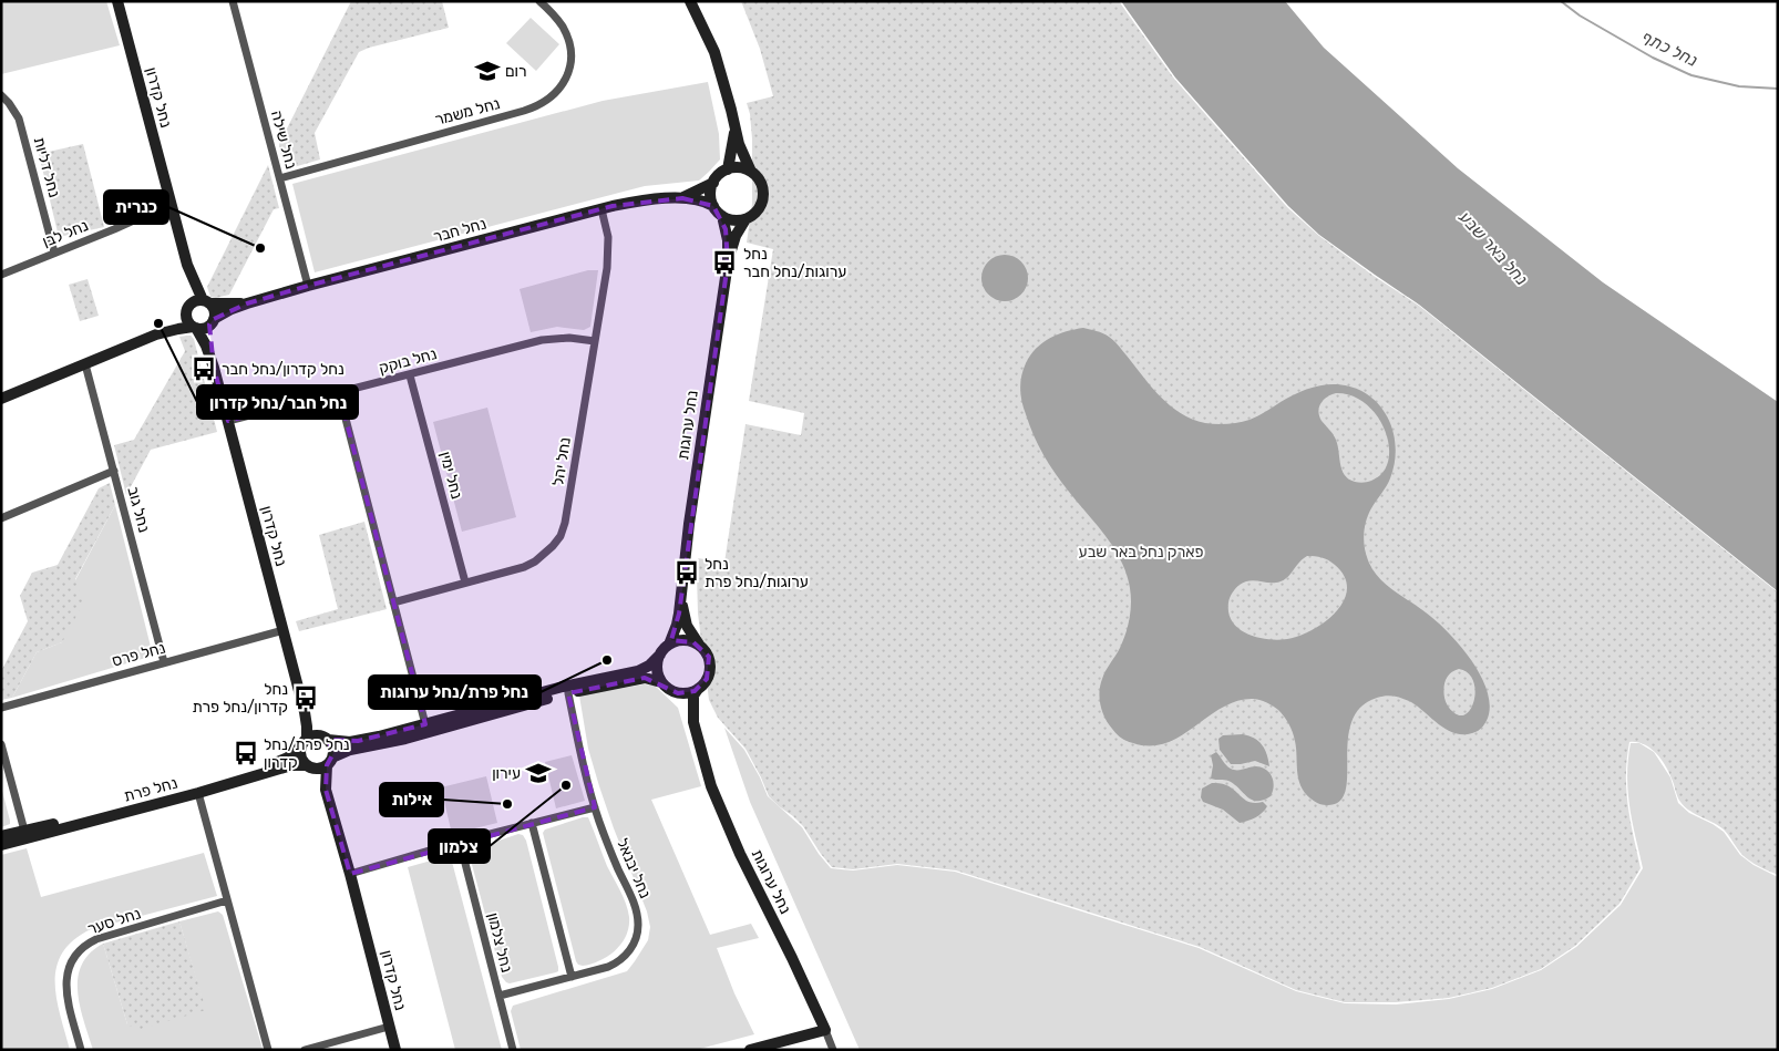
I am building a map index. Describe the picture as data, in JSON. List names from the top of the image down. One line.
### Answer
{"streets":{"street":["נחל קדרון","נחל משמר","נחל שילה","נחל דליות","נחל חבר","נחל לבן","נחל בוקק","נחל ערוגות","נחל יהל","נחל ימין","נחל גוב","נחל פרס","נחל פרת","נחל יבנאל","נחל סער","נחל צלמון"]},"crossings":[["נחל קדרון","נחל חבר"],["נחל קדרון","נחל לבן"],["נחל קדרון","נחל בוקק"],["נחל קדרון","נחל פרס"],["נחל קדרון","נחל פרת"],["נחל משמר","נחל שילה"],["נחל שילה","נחל חבר"],["נחל דליות","נחל לבן"],["נחל חבר","נחל ערוגות"],["נחל חבר","נחל יהל"],["נחל בוקק","נחל יהל"],["נחל בוקק","נחל ימין"],["נחל יהל","נחל ימין"],["נחל גוב","נחל פרס"],["נחל יבנאל","נחל צלמון"]],"water":["נחל כתף","נחל באר שבע"],"parks":["פארק נחל באר שבע"],"places":{"school or university":["רום","עירון"],"other":["כנרית","נחל חבר/נחל קדרון","נחל פרת/נחל ערוגות","צלמון","אילות"],"bus stop":["נחל ערוגות/נחל חבר","נחל קדרון/נחל חבר","נחל ערוגות/נחל פרת","נחל קדרון/נחל פרת","נחל פרת/נחל קדרון"]}}
